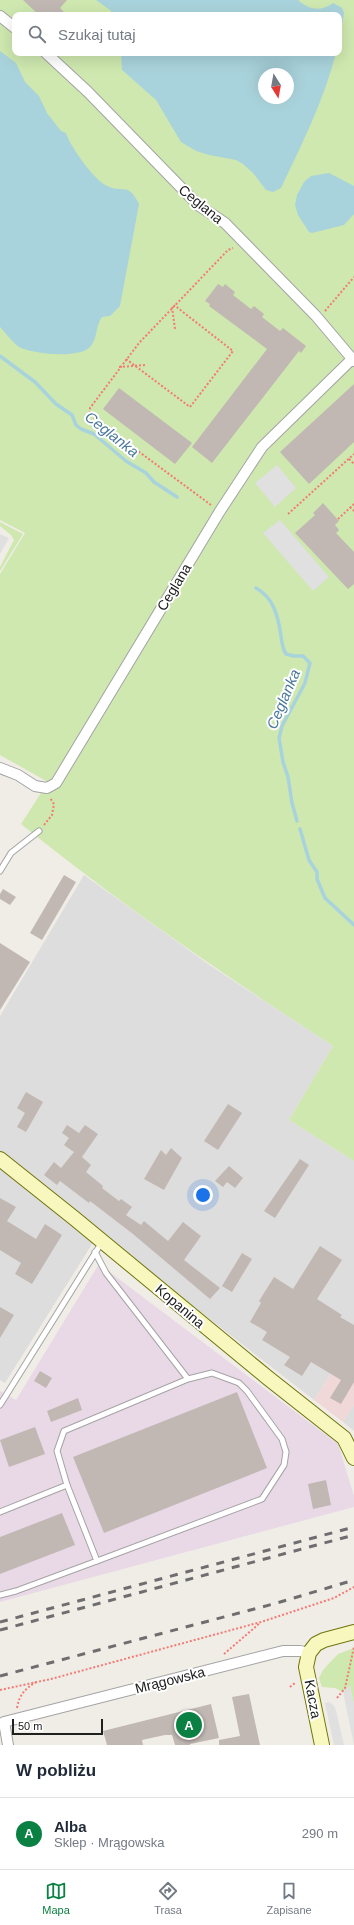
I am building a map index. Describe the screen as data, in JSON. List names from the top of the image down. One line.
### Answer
{"streets":{"street":["Ceglana","Kopanina","Mrągowska","Kacza"]},"crossings":[["Mrągowska","Kacza"]],"water":["Ceglanka"],"scale_bar":"50 m","north":"bottom","page":{"search":"Szukaj tutaj","pins":"A","scale":"50 m","heading":"W pobliżu","list":[{"mark":"A","name":"Alba","note":"Sklep · Mrągowska","value":"290 m"}],"nav":["Mapa","Trasa","Zapisane"]}}
